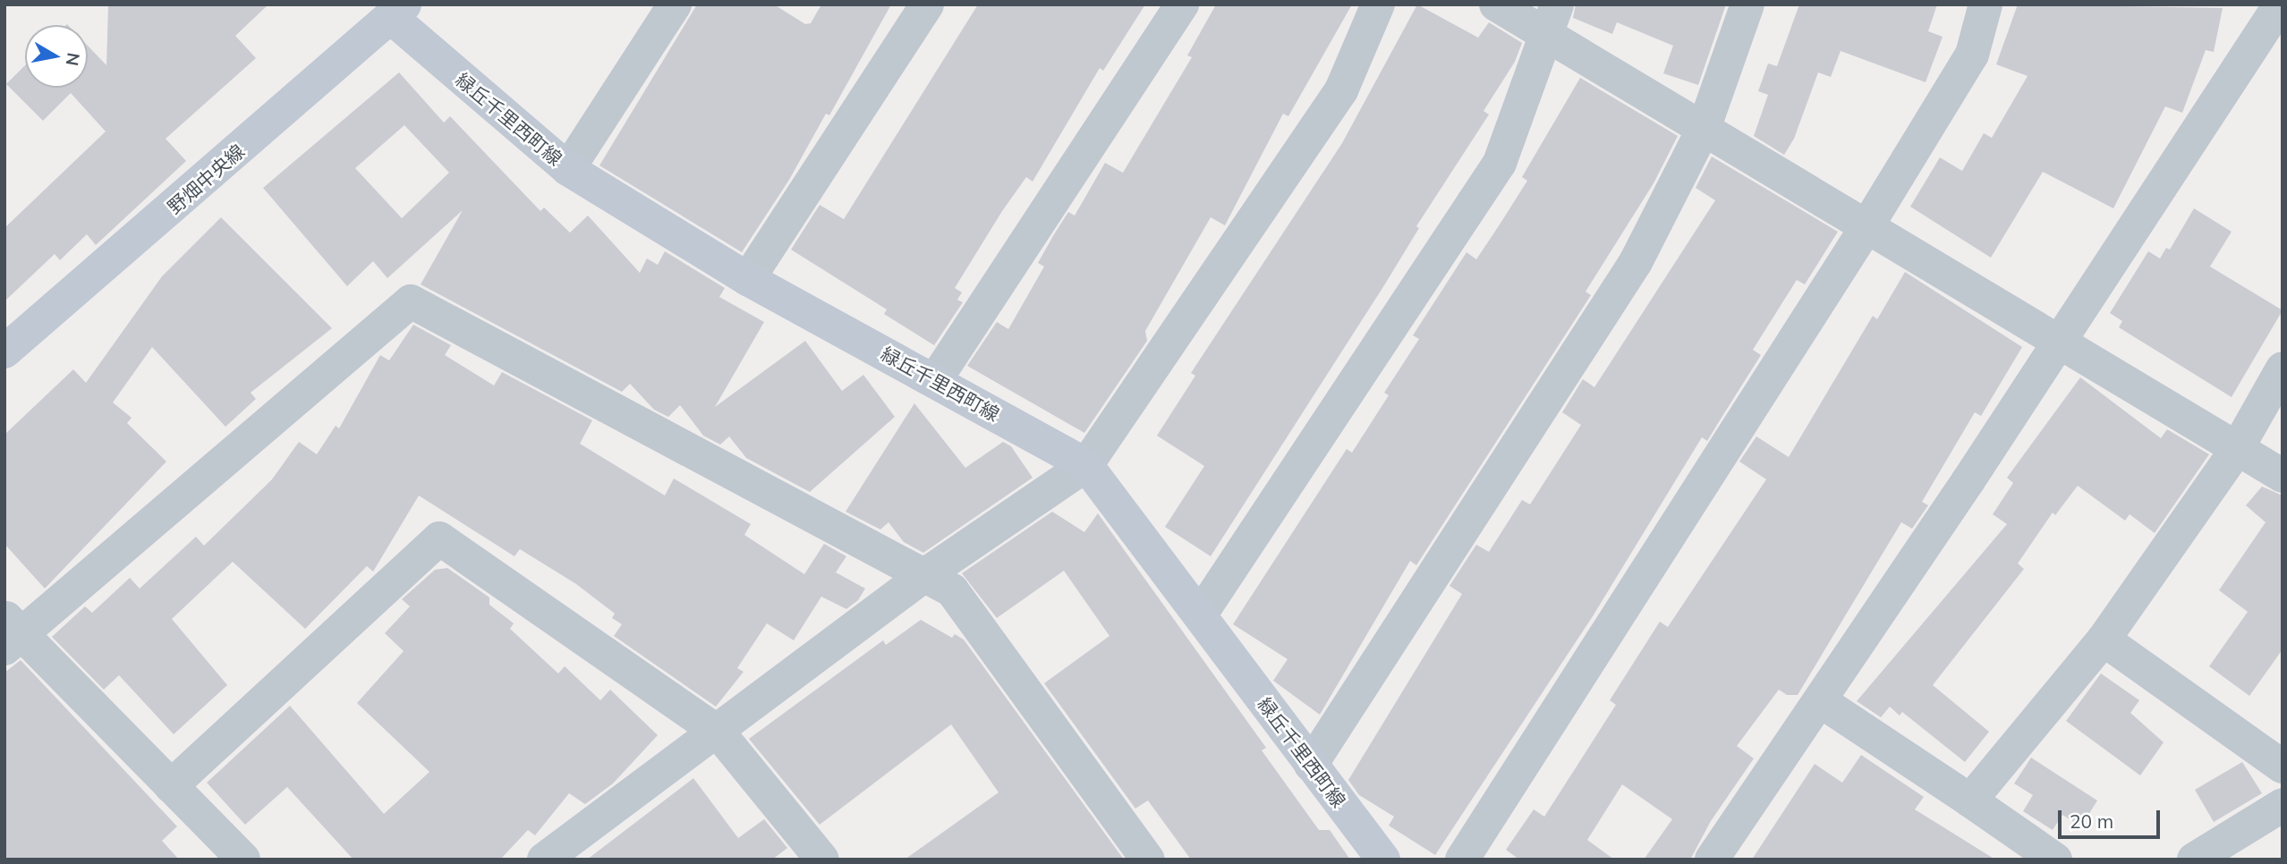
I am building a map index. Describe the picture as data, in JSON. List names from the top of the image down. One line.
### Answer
{"streets":{"street":["緑丘千里西町線","野畑中央線"]},"crossings":[["緑丘千里西町線","野畑中央線"]],"scale_bar":"20 m","north":"right"}
